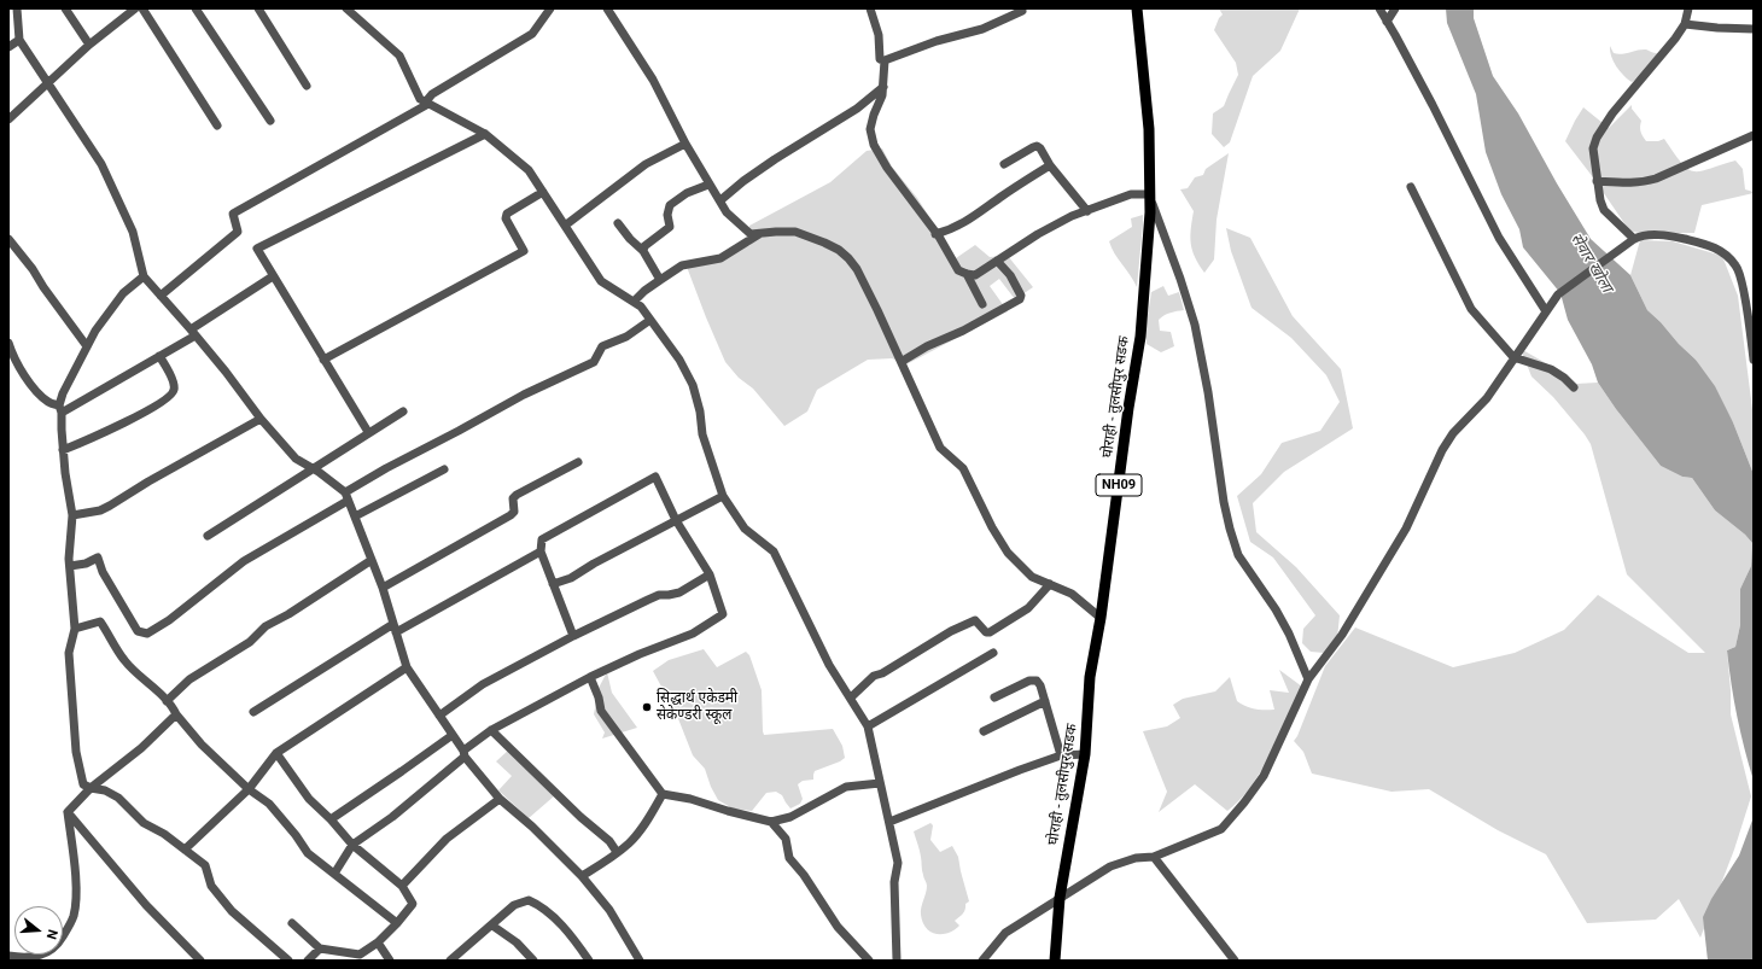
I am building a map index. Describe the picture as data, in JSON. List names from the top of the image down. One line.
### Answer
{"streets":{"main road":["घोराही - तुलसीपुर सडक","NH09"]},"water":["सेवार खोला"],"places":["सिद्धार्थ एकेडमी सेकेण्डरी स्कूल"],"north":"right"}
